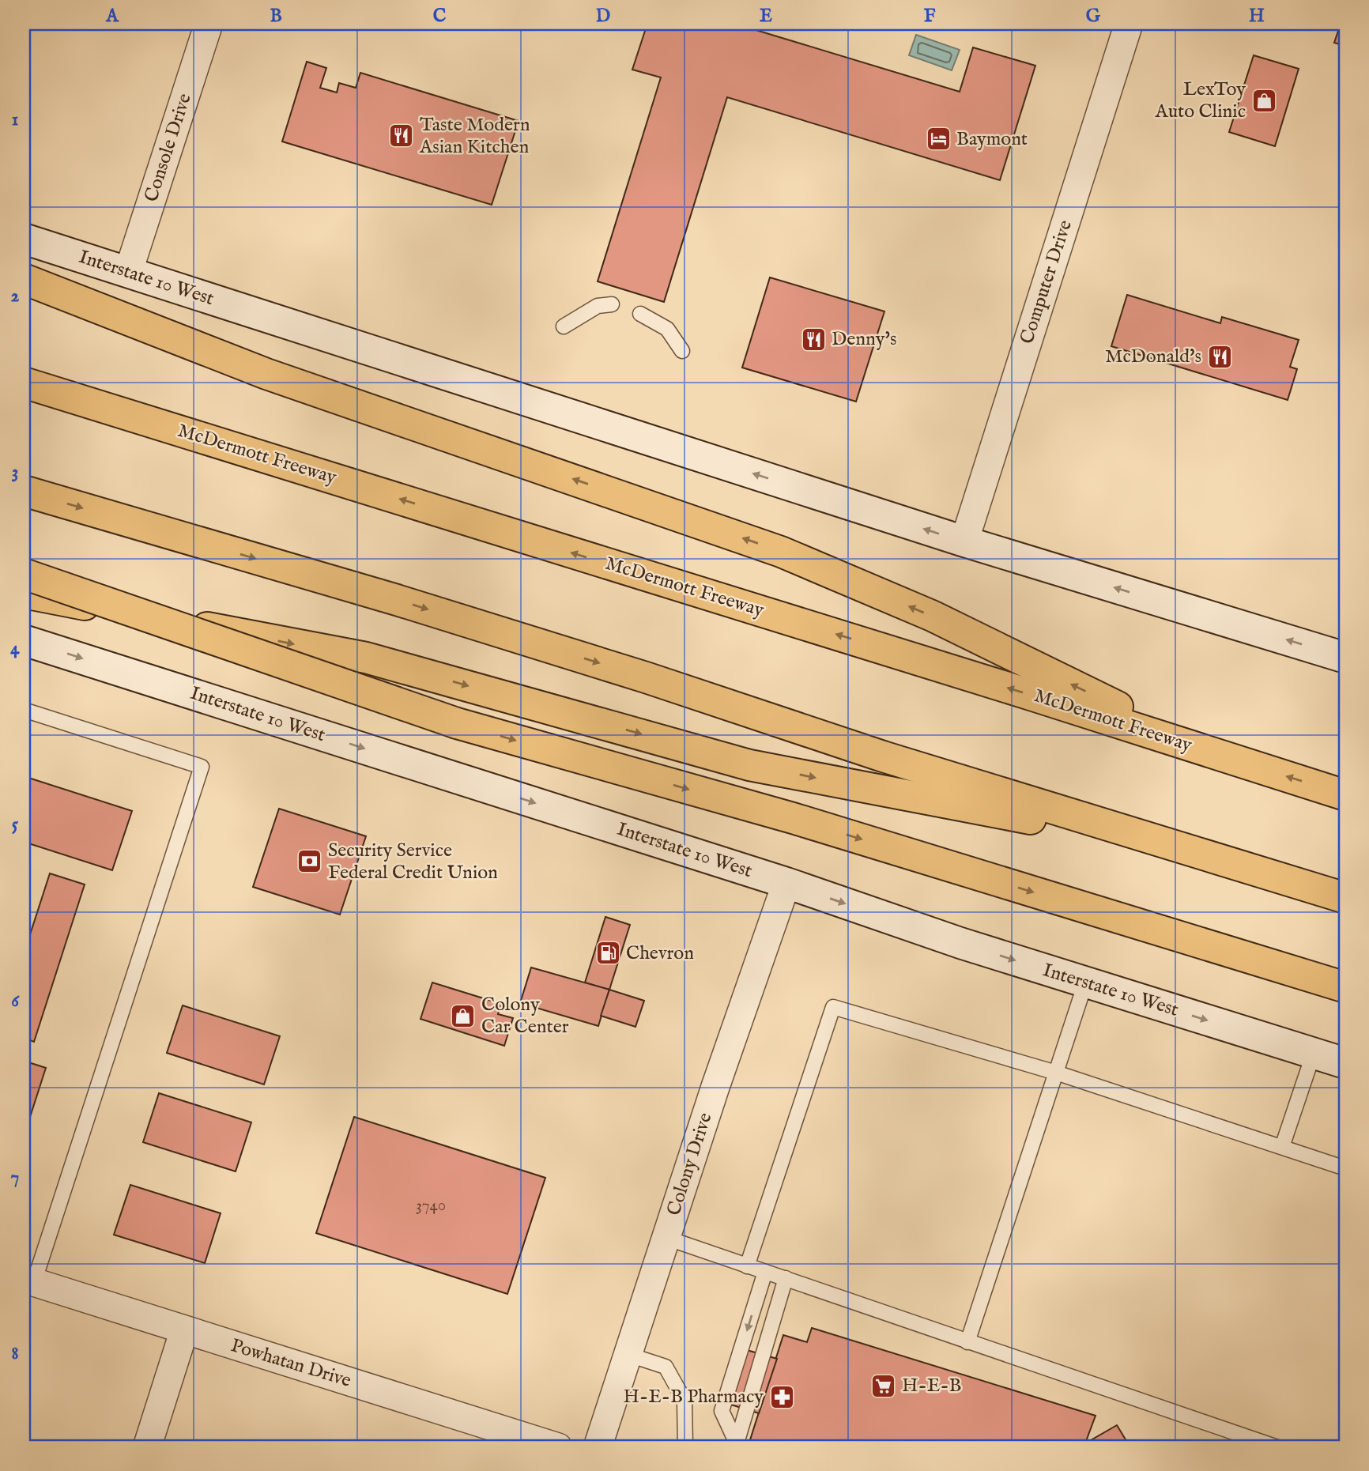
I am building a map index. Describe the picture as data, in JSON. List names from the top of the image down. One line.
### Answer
{"streets":{"highway":["McDermott Freeway"],"main road":["Interstate 10 West"],"street":["Console Drive","Computer Drive","Colony Drive","Powhatan Drive"]},"crossings":[["Console Drive","Interstate 10 West"],["Interstate 10 West","Computer Drive"],["Interstate 10 West","Colony Drive"]],"places":{"shop":["LexToy Auto Clinic","Colony Car Center"],"restaurant":["Taste Modern Asian Kitchen","Denny's","McDonald's"],"hotel":["Baymont"],"bank":["Security Service Federal Credit Union"],"fuel station":["Chevron"],"supermarket":["H-E-B"],"pharmacy":["H-E-B Pharmacy"]},"house_numbers":["3740"],"grid":{"columns":["A","B","C","D","E","F","G","H"],"rows":["1","2","3","4","5","6","7","8"]}}
